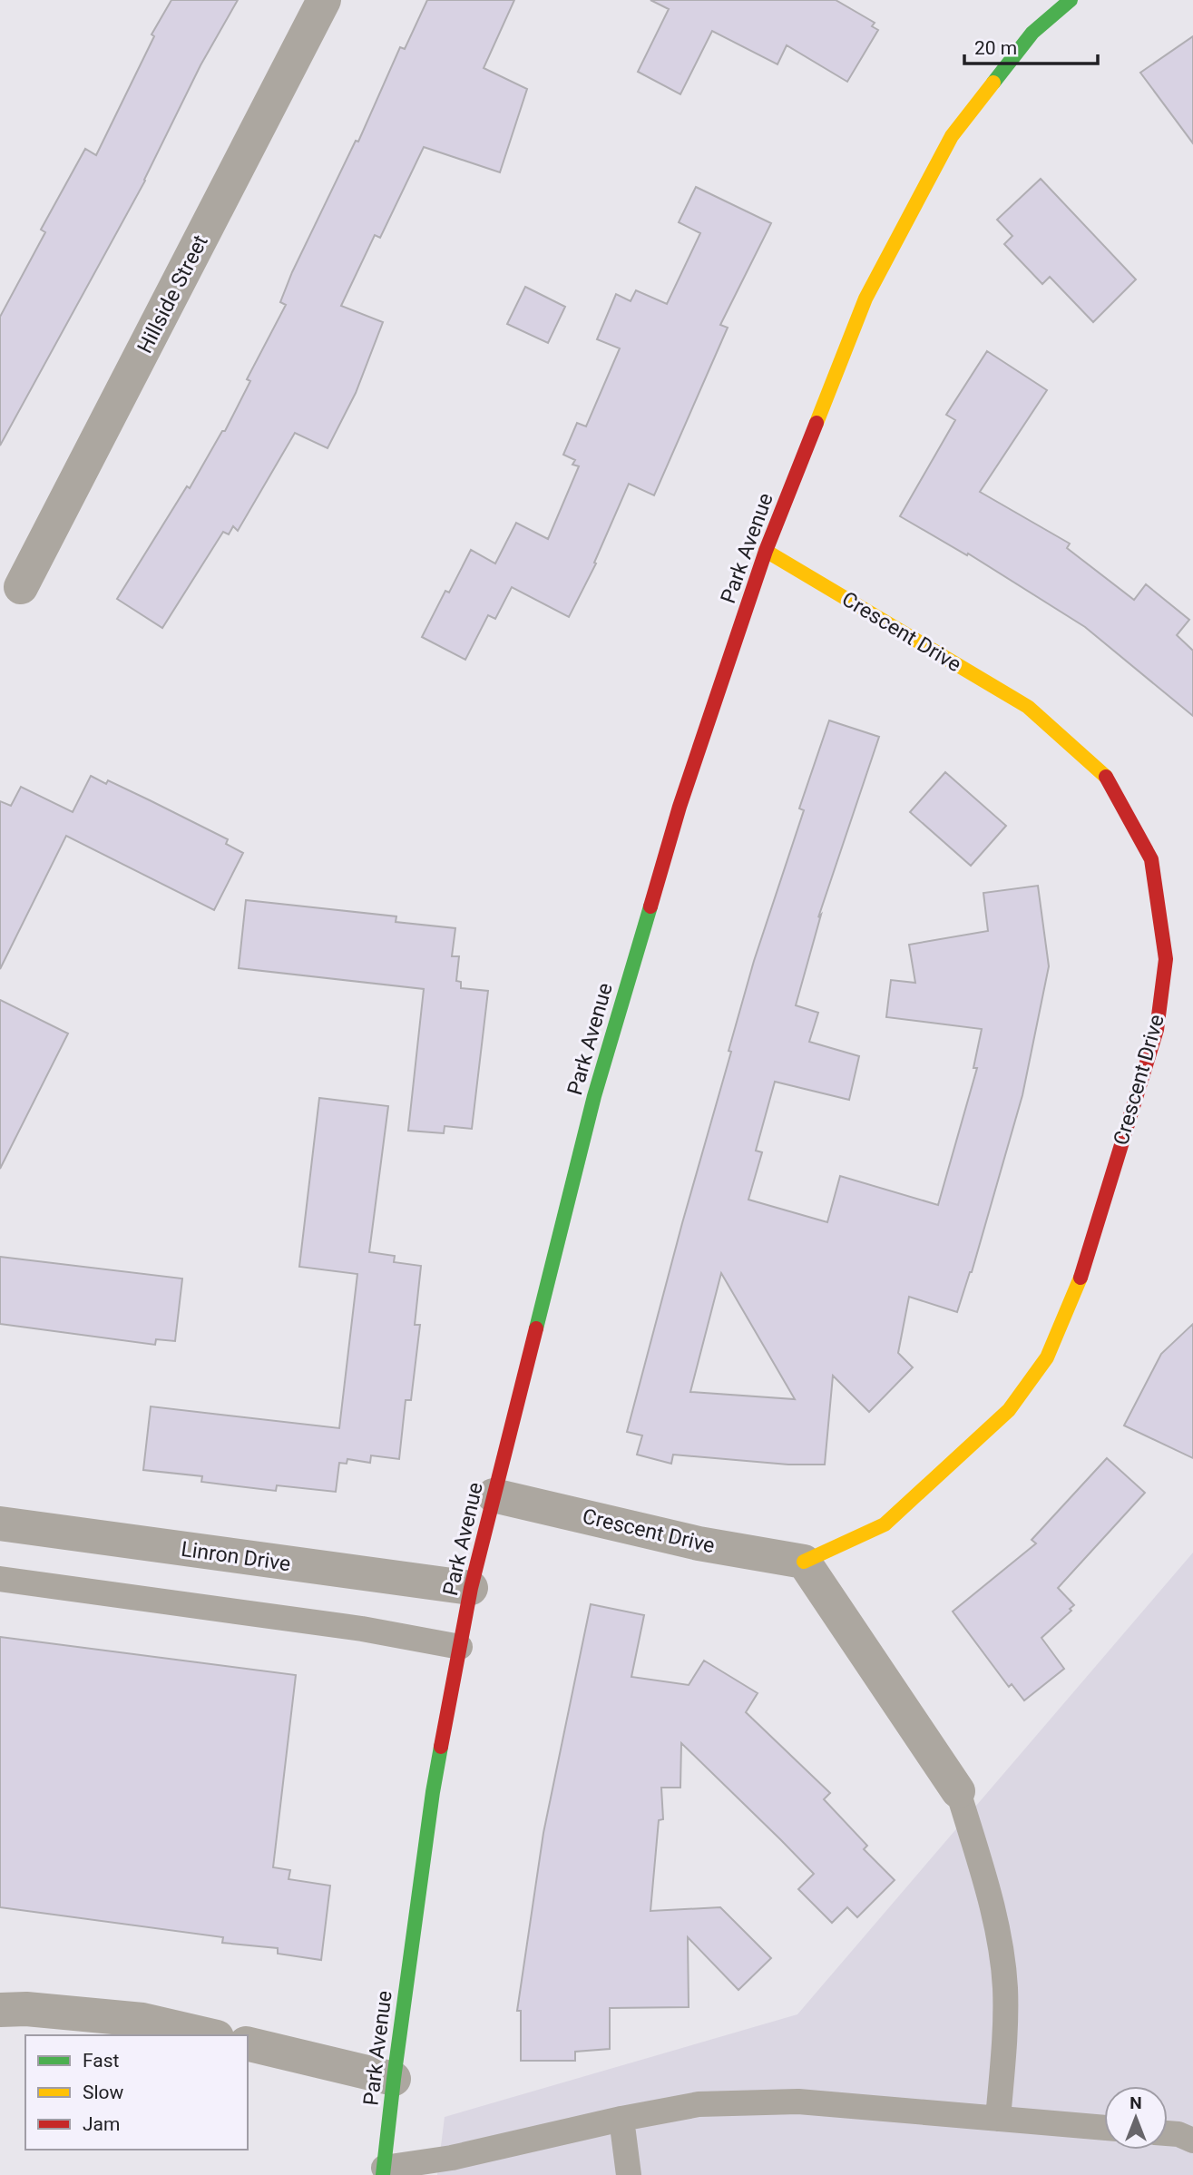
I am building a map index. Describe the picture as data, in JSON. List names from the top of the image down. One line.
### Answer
{"streets":{"main road":["Park Avenue","Crescent Drive"],"street":["Hillside Street","Linron Drive"]},"crossings":[["Park Avenue","Crescent Drive"],["Park Avenue","Linron Drive"]],"legend":["Fast","Slow","Jam"],"scale_bar":"20 m","north":"top"}
